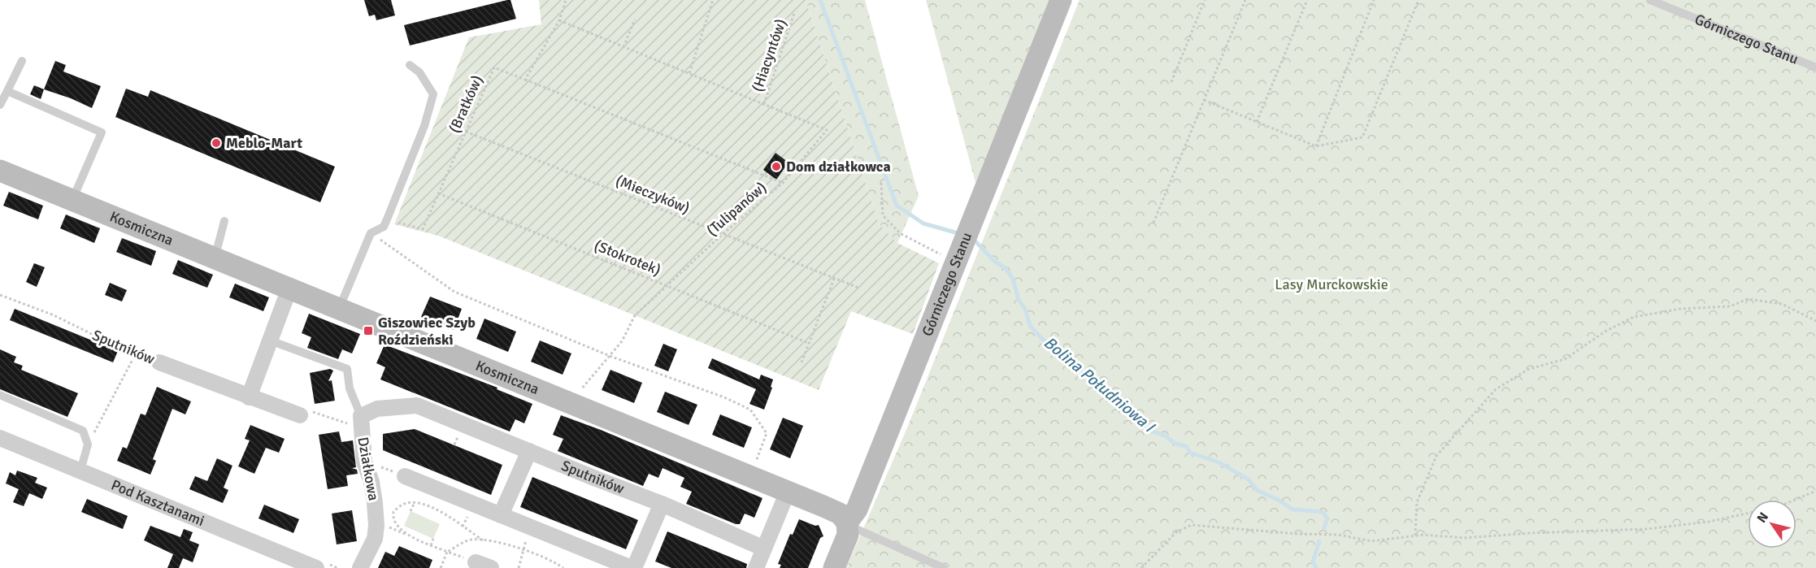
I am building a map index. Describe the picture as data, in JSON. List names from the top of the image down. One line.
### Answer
{"streets":{"street":["Górniczego Stanu","Kosmiczna","Sputników","Działkowa","Pod Kasztanami"],"path":["(Hiacyntów)","(Bratków)","(Mieczyków)","(Tulipanów)","(Stokrotek)"]},"crossings":[["Górniczego Stanu","Kosmiczna"],["(Hiacyntów)","(Tulipanów)"],["(Bratków)","(Mieczyków)"],["(Bratków)","(Stokrotek)"],["(Mieczyków)","(Tulipanów)"],["(Tulipanów)","Kosmiczna"],["(Tulipanów)","(Stokrotek)"],["Sputników","Działkowa"]],"water":["Bolina Południowa I"],"parks":["Lasy Murckowskie"],"places":{"other":["Meblo-Mart","Dom działkowca"],"transit":["Giszowiec Szyb Roździeński"]},"north":"top left"}
